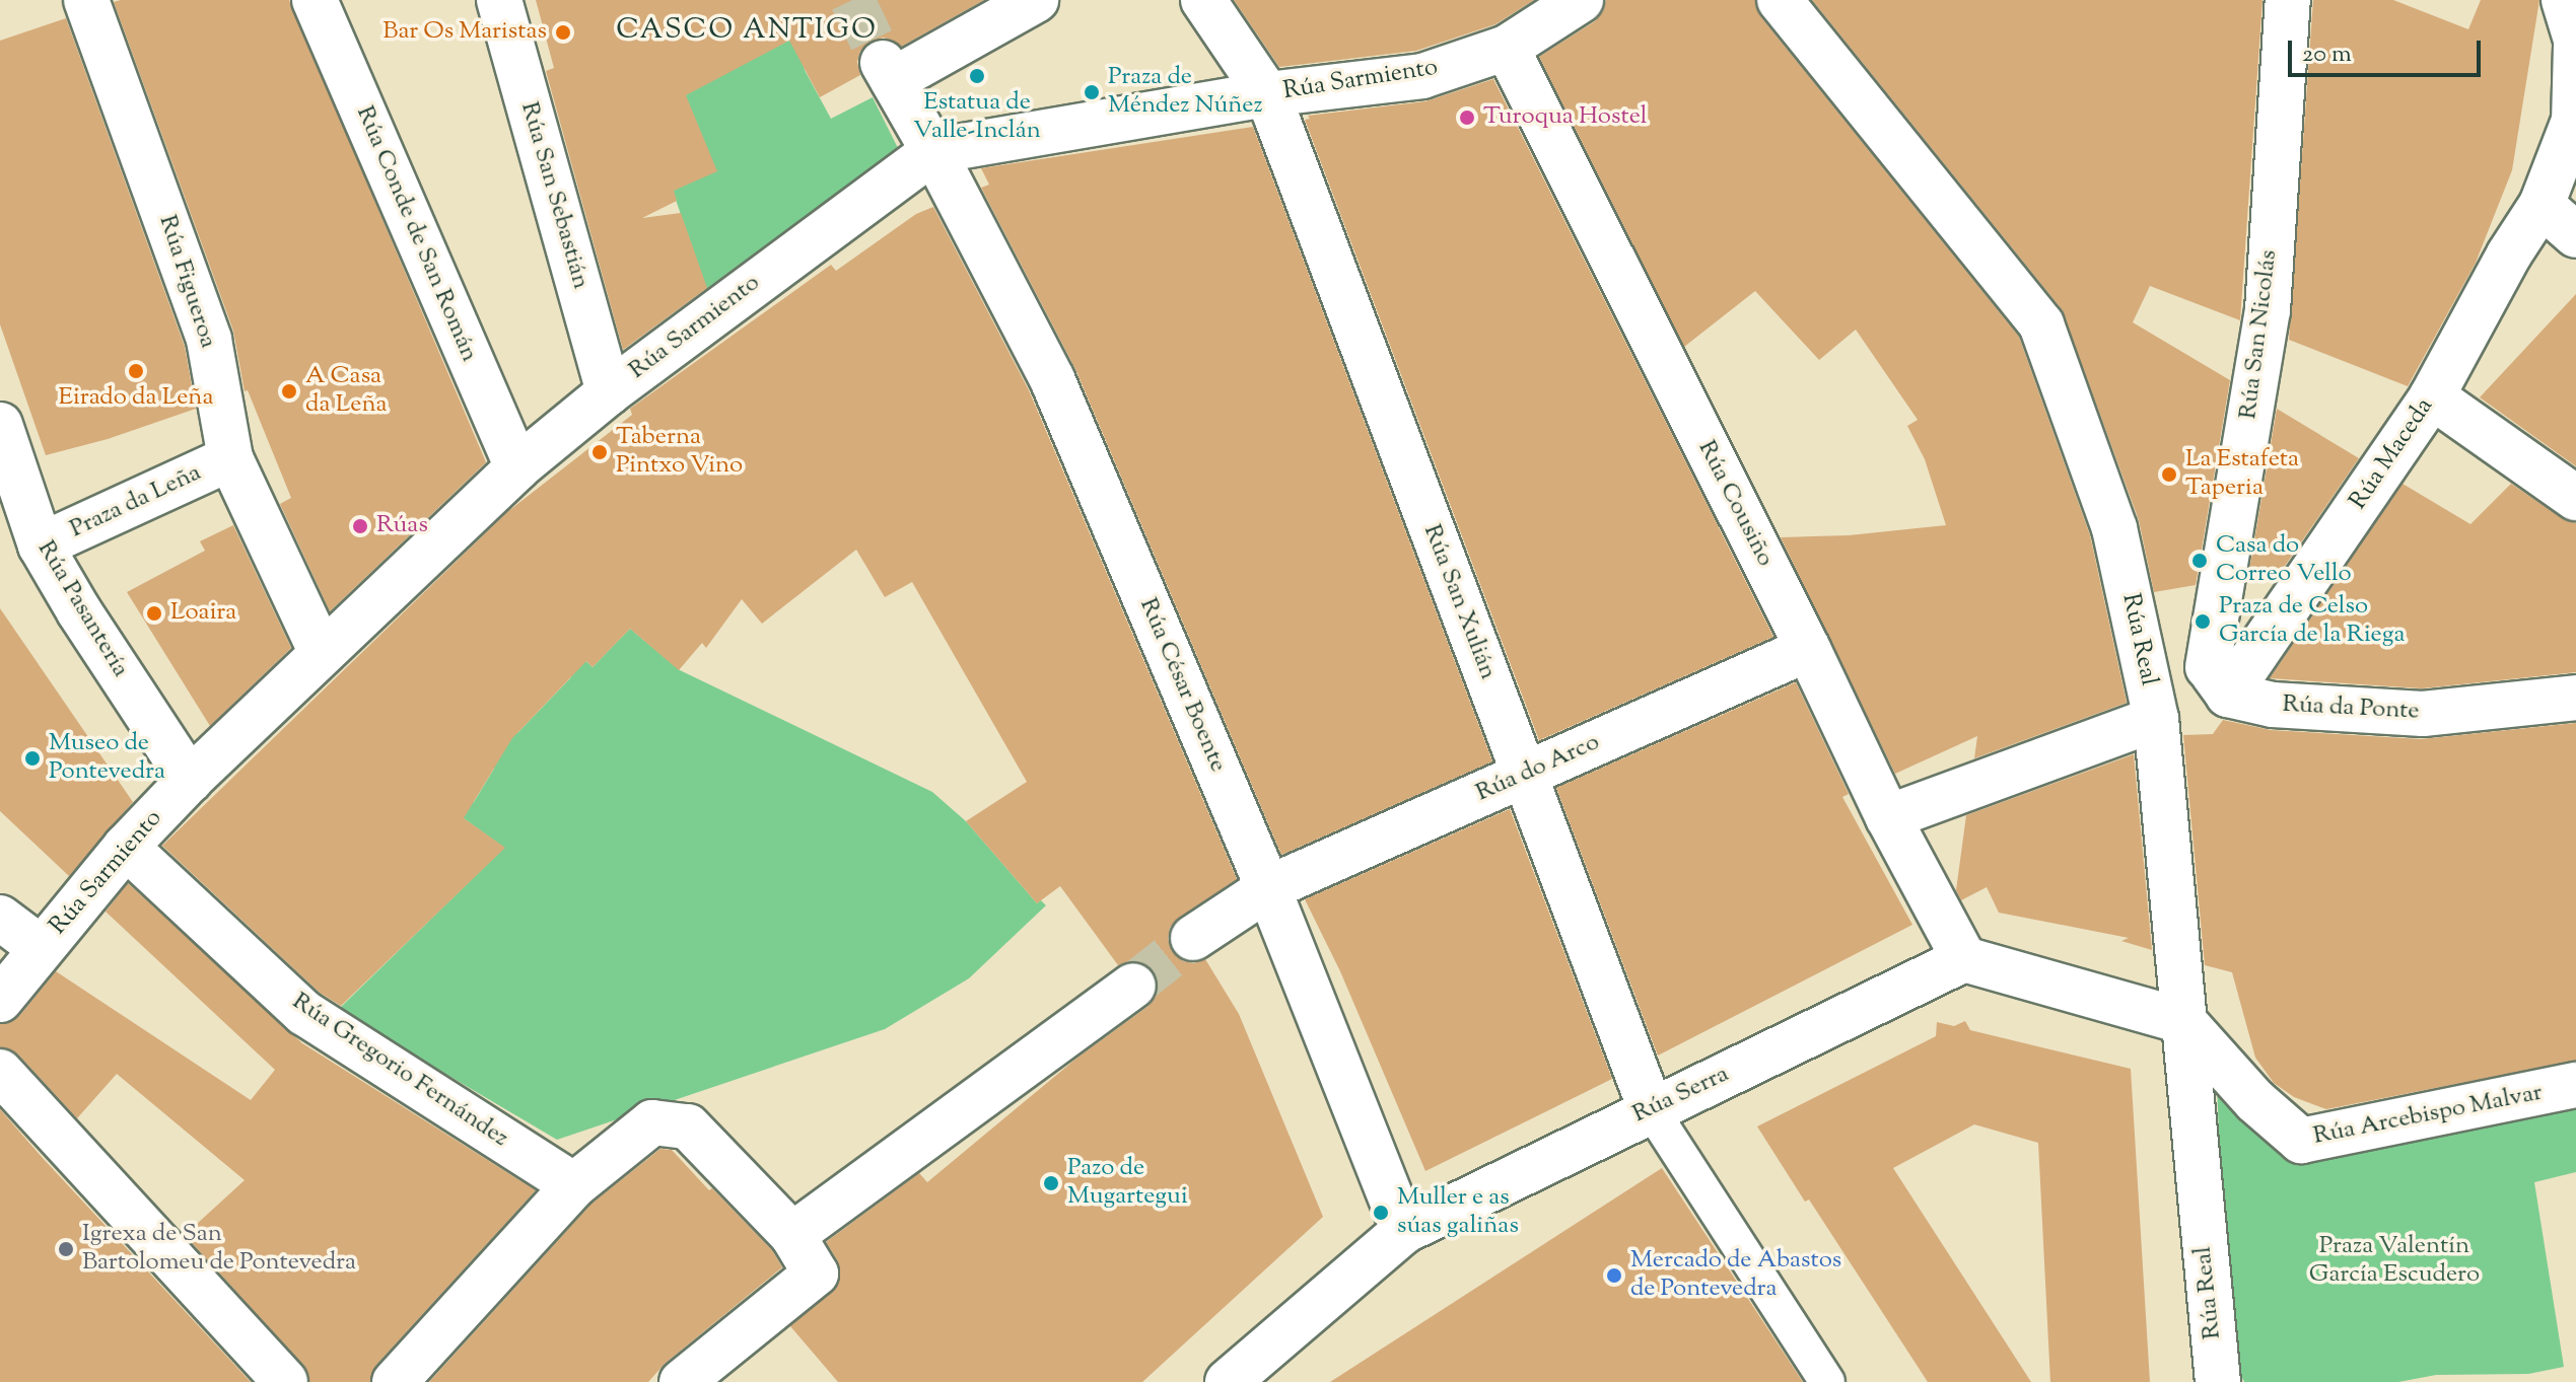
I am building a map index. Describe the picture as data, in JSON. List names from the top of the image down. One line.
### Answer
{"streets":{"street":["Rúa Sarmiento","Rúa San Sebastián","Rúa Conde de San Román","Rúa Figueroa","Rúa San Nicolás","Rúa Maceda","Praza da Leña","Rúa Cousiño","Rúa San Xulián","Rúa Pasantería","Rúa Real","Rúa César Boente","Rúa da Ponte","Rúa do Arco","Rúa Gregorio Fernández","Rúa Serra","Rúa Arcebispo Malvar"]},"crossings":[["Rúa Sarmiento","Rúa San Sebastián"],["Rúa Sarmiento","Rúa Conde de San Román"],["Rúa Sarmiento","Rúa Figueroa"],["Rúa Sarmiento","Rúa Cousiño"],["Rúa Sarmiento","Rúa San Xulián"],["Rúa Sarmiento","Rúa Pasantería"],["Rúa Sarmiento","Rúa César Boente"],["Rúa Sarmiento","Rúa Gregorio Fernández"],["Rúa Figueroa","Praza da Leña"],["Rúa San Nicolás","Rúa Maceda"],["Rúa San Nicolás","Rúa da Ponte"],["Rúa Maceda","Rúa da Ponte"],["Praza da Leña","Rúa Pasantería"],["Rúa Cousiño","Rúa do Arco"],["Rúa Cousiño","Rúa Serra"],["Rúa San Xulián","Rúa do Arco"],["Rúa San Xulián","Rúa Serra"],["Rúa Real","Rúa da Ponte"],["Rúa Real","Rúa Arcebispo Malvar"],["Rúa César Boente","Rúa do Arco"],["Rúa César Boente","Rúa Serra"]],"districts":["CASCO ANTIGO"],"parks":["Praza Valentín García Escudero"],"places":["Bar Os Maristas","Estatua de Valle-Inclán","Praza de Méndez Núñez","Turoqua Hostel","Eirado da Leña","A Casa da Leña","Taberna Pintxo Vino","La Estafeta Taperia","Rúas","Casa do Correo Vello","Loaira","Praza de Celso García de la Riega","Museo de Pontevedra","Pazo de Mugartegui","Muller e as súas galiñas","Igrexa de San Bartolomeu de Pontevedra","Mercado de Abastos de Pontevedra"],"scale_bar":"20 m"}
